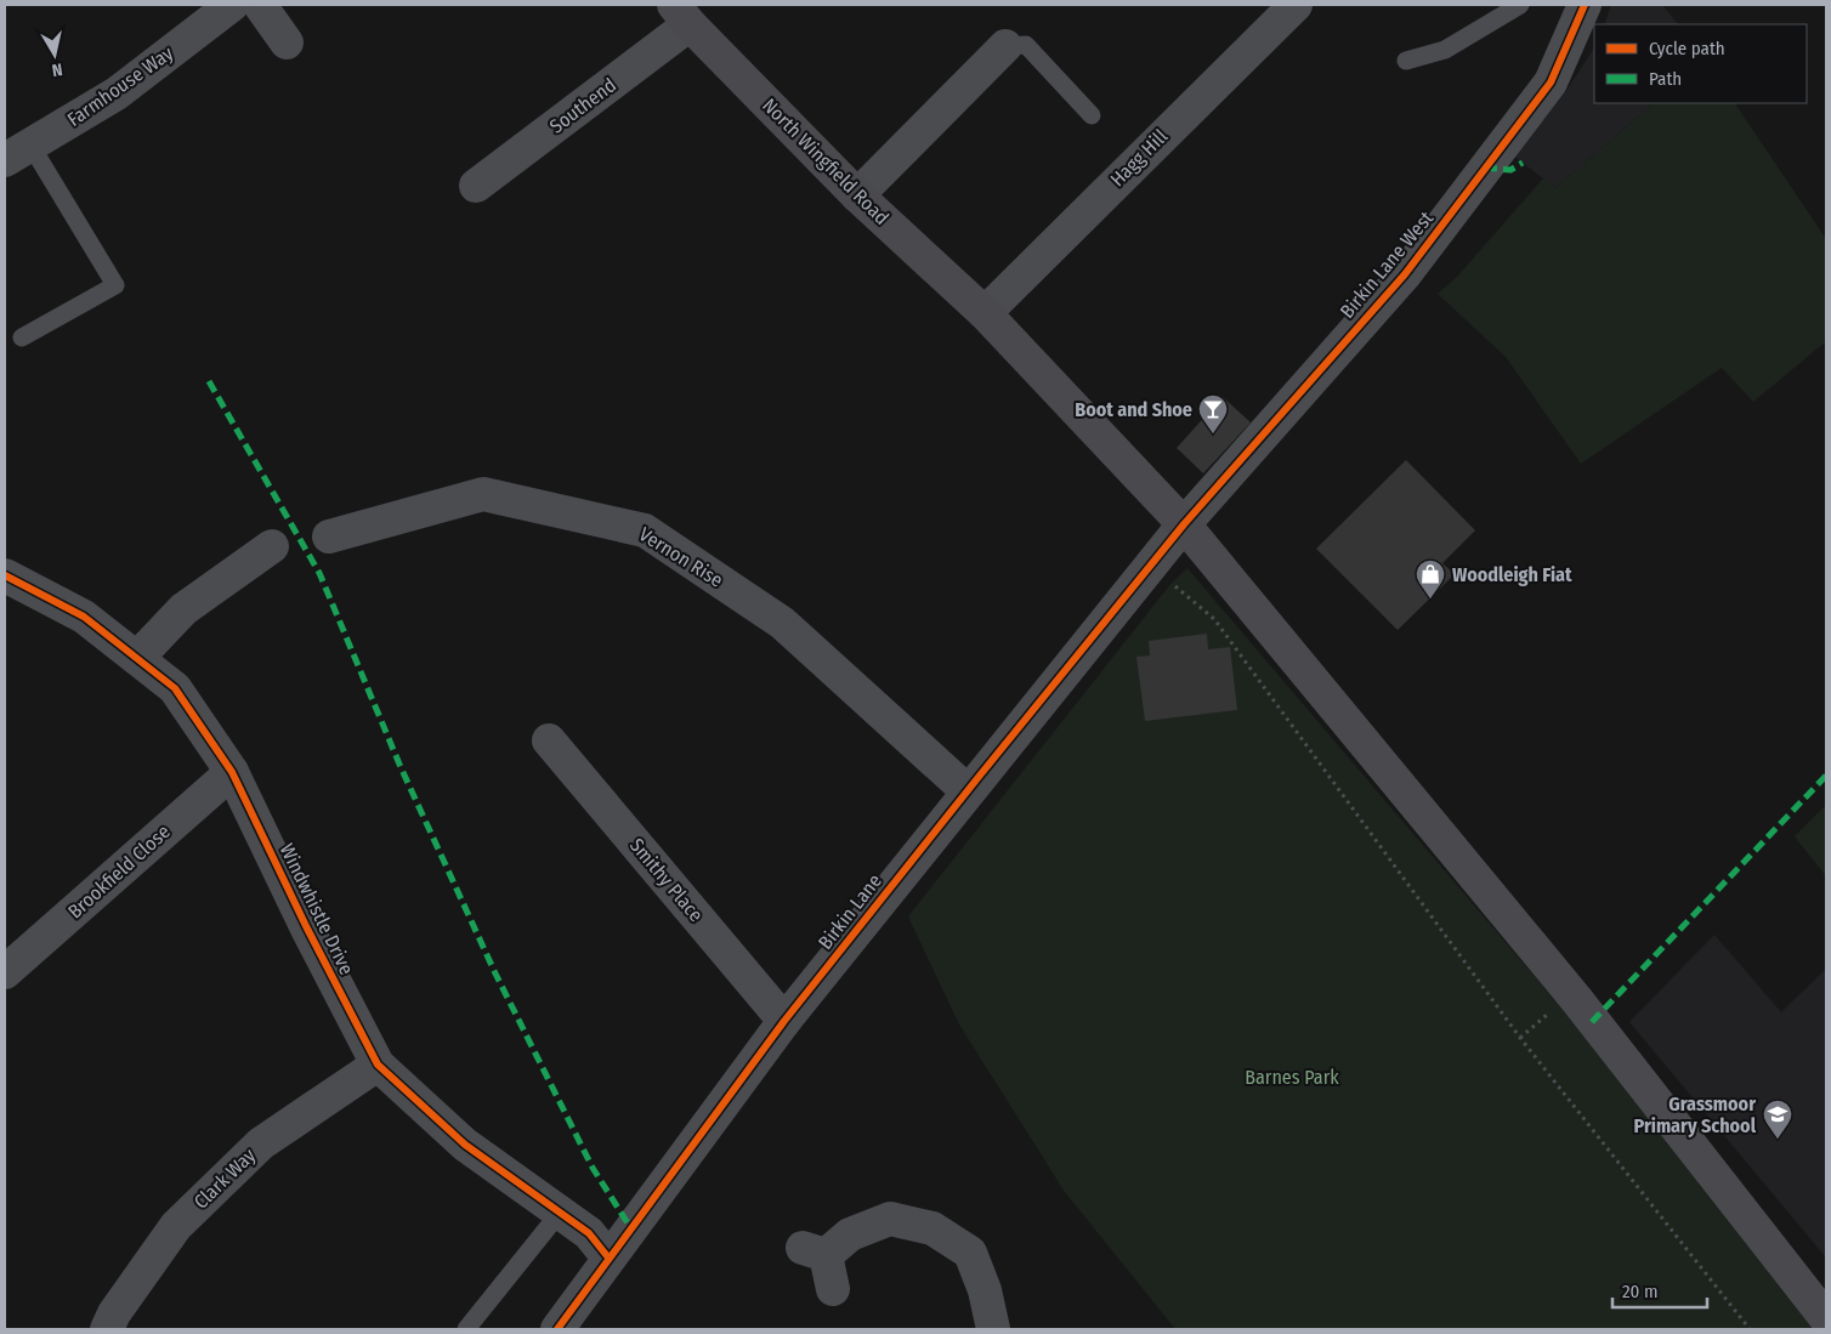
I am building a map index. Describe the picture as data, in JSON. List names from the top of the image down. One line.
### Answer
{"streets":{"main road":["North Wingfield Road"],"street":["Farmhouse Way","Southend","Hagg Hill","Birkin Lane West","Vernon Rise","Brookfield Close","Smithy Place","Windwhistle Drive","Birkin Lane","Clark Way"]},"crossings":[["Southend","North Wingfield Road"],["Hagg Hill","North Wingfield Road"],["North Wingfield Road","Birkin Lane West"],["North Wingfield Road","Birkin Lane"],["Birkin Lane West","Birkin Lane"],["Vernon Rise","Birkin Lane"],["Brookfield Close","Windwhistle Drive"],["Smithy Place","Birkin Lane"],["Windwhistle Drive","Birkin Lane"],["Windwhistle Drive","Clark Way"]],"parks":["Barnes Park"],"places":{"bar":["Boot and Shoe"],"shop":["Woodleigh Fiat"],"school or university":["Grassmoor Primary School"]},"legend":["Cycle path","Path"],"scale_bar":"20 m","north":"bottom"}
